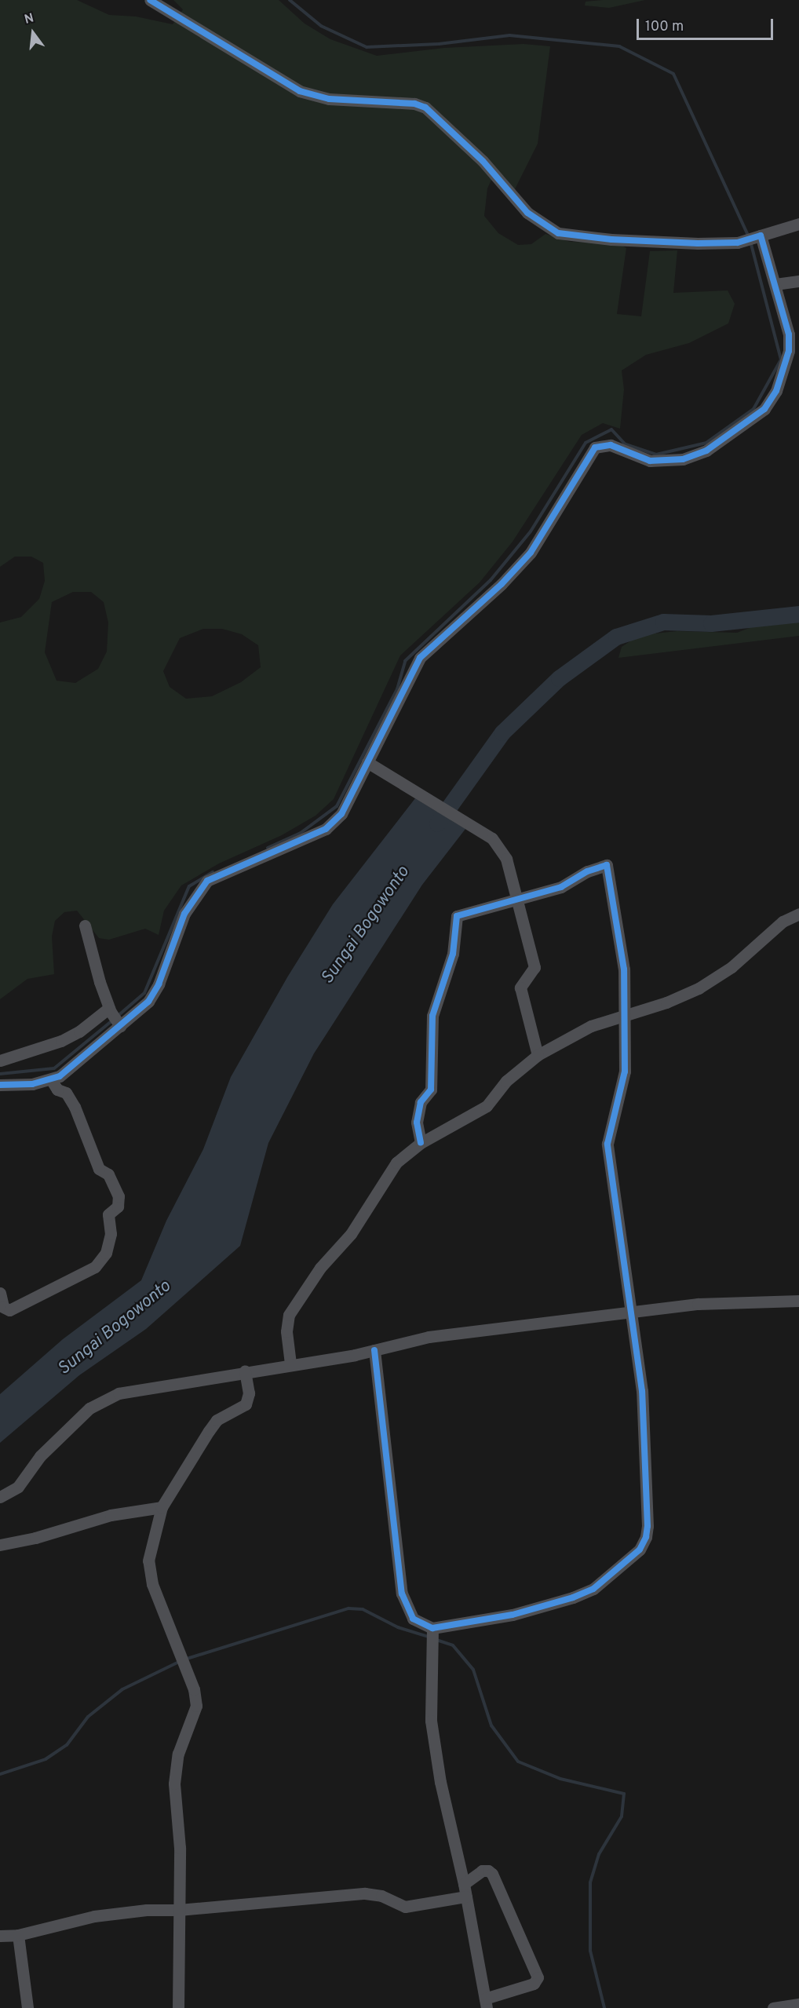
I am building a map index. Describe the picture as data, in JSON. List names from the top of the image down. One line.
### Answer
{"water":["Sungai Bogowonto"],"scale_bar":"100 m","north":"top"}
